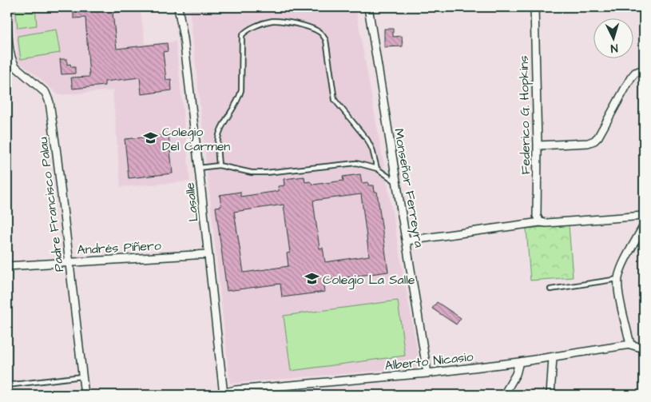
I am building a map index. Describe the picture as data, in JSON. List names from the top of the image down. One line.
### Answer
{"streets":{"street":["Federico G. Hopkins","Monseñor Ferreyra","Lasalle","Padre Francisco Palau","Andrés Piñero","Alberto Nicasio"]},"crossings":[["Monseñor Ferreyra","Alberto Nicasio"],["Lasalle","Andrés Piñero"],["Lasalle","Alberto Nicasio"],["Padre Francisco Palau","Andrés Piñero"]],"places":{"school or university":["Colegio Del Carmen","Colegio La Salle"]},"north":"bottom"}
